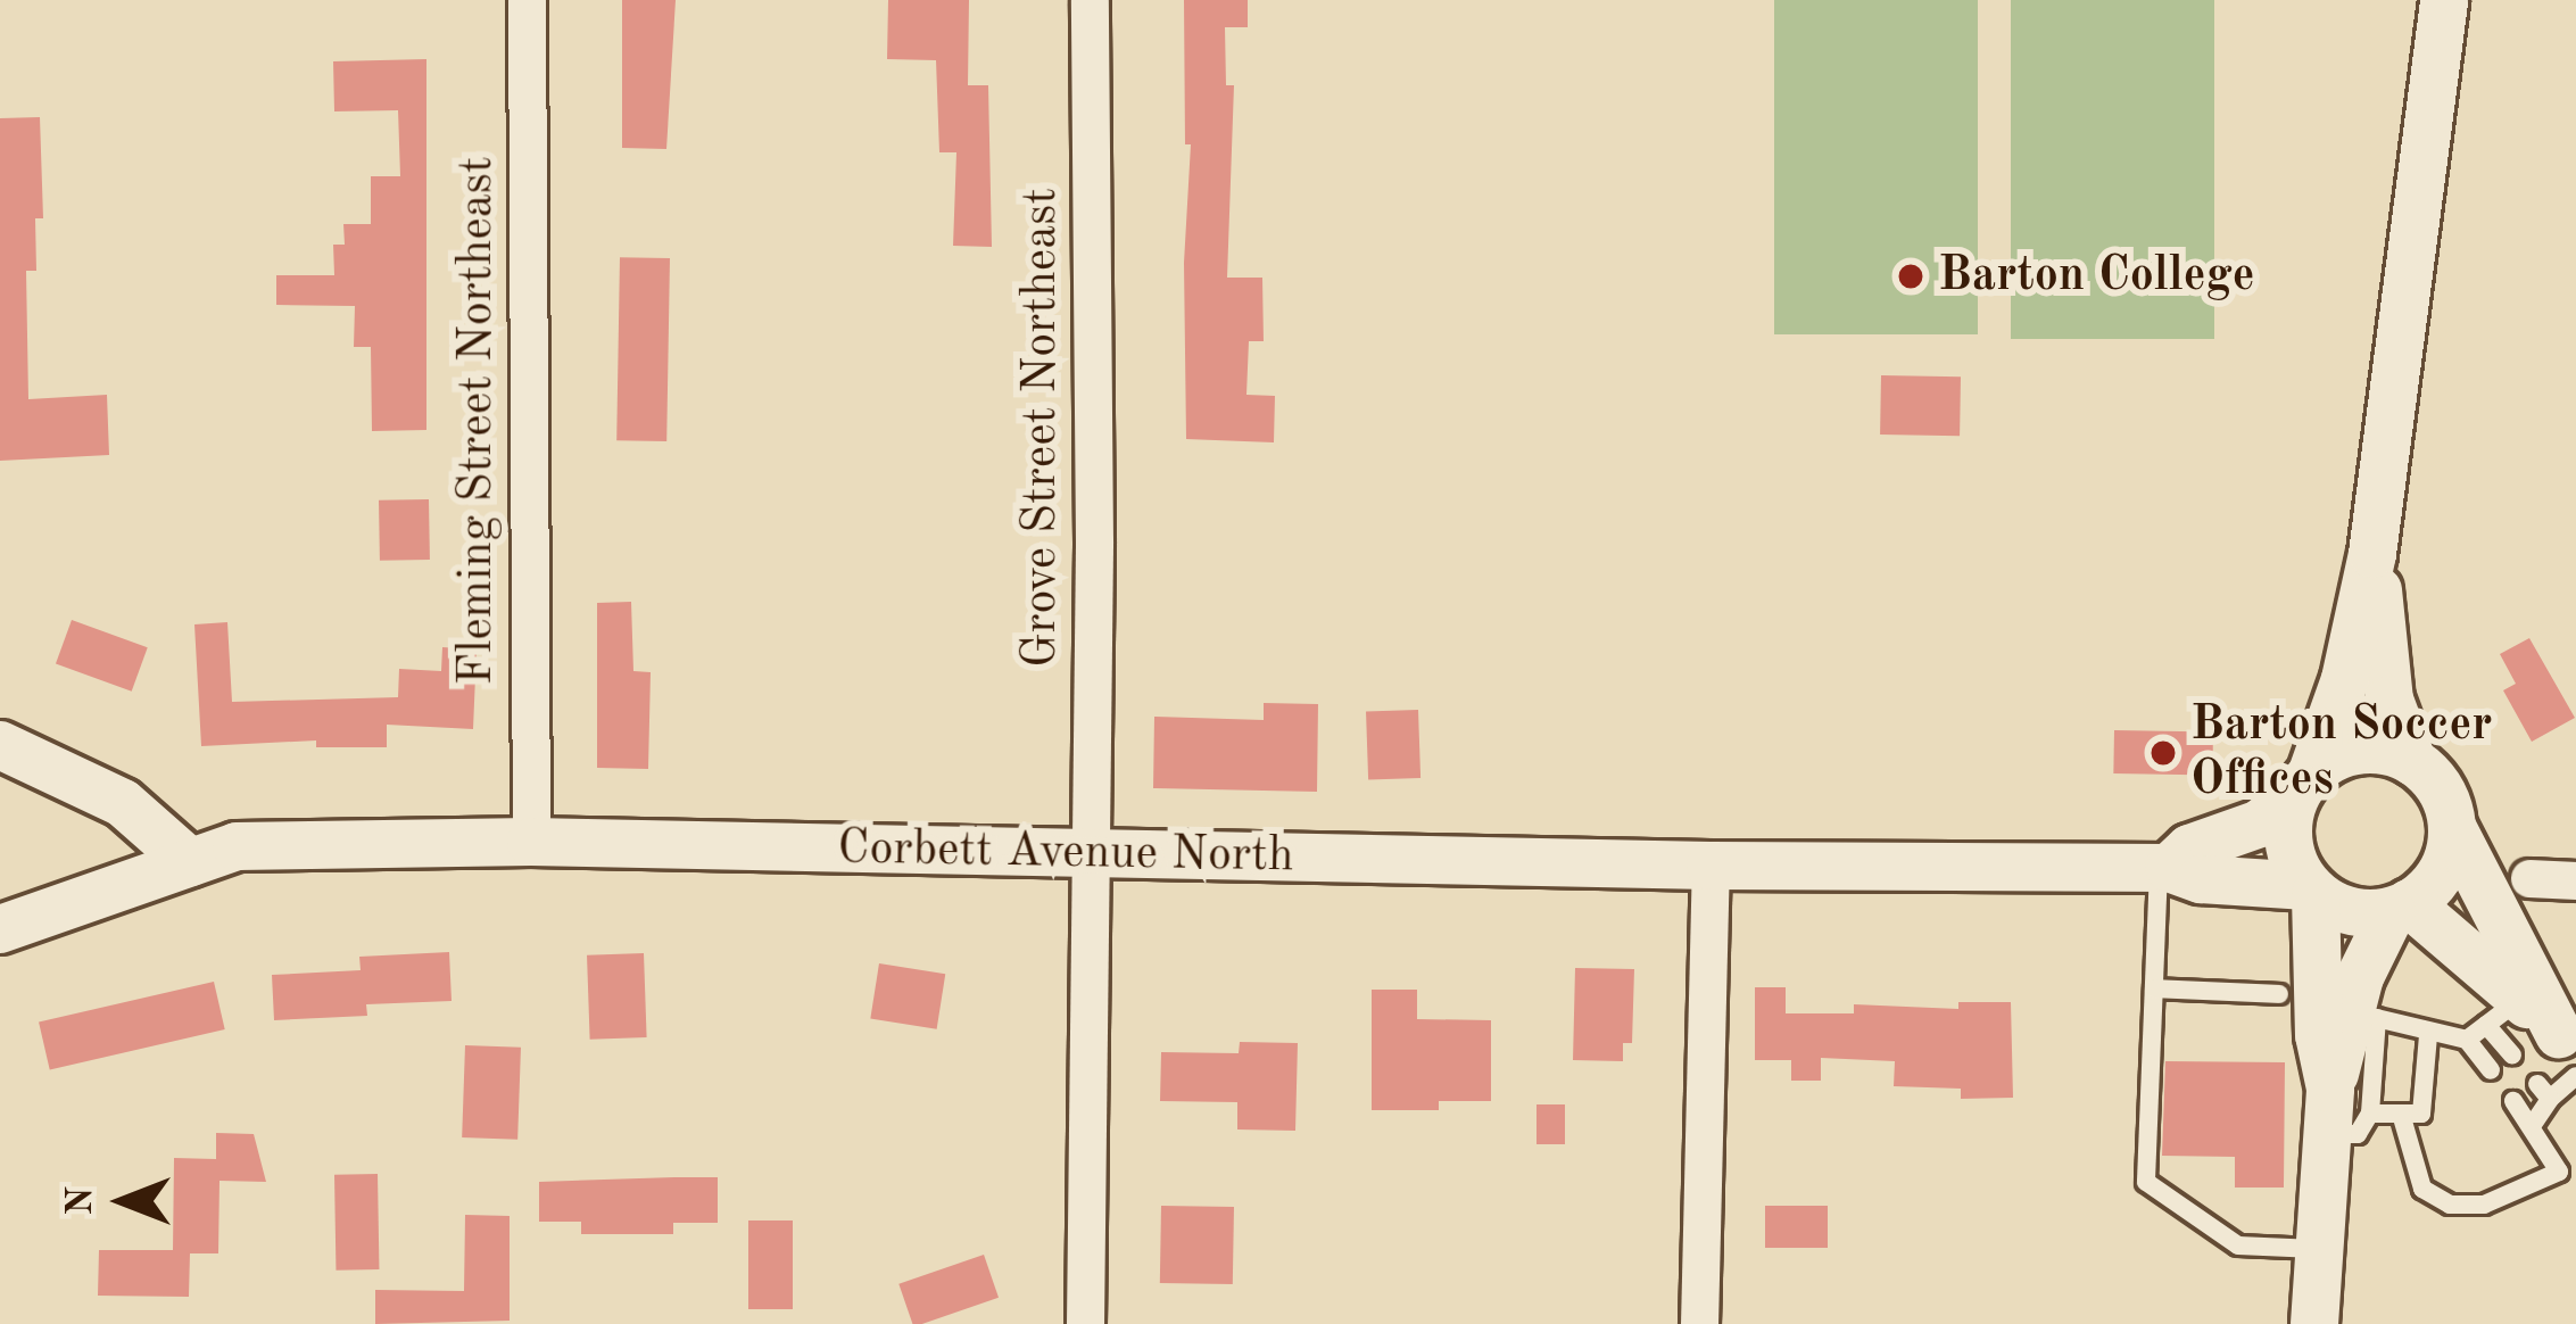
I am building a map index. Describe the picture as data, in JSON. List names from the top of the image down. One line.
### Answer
{"streets":{"street":["Fleming Street Northeast","Grove Street Northeast","Corbett Avenue North"]},"crossings":[["Fleming Street Northeast","Corbett Avenue North"],["Grove Street Northeast","Corbett Avenue North"]],"places":["Barton College","Barton Soccer Offices"],"north":"left"}
